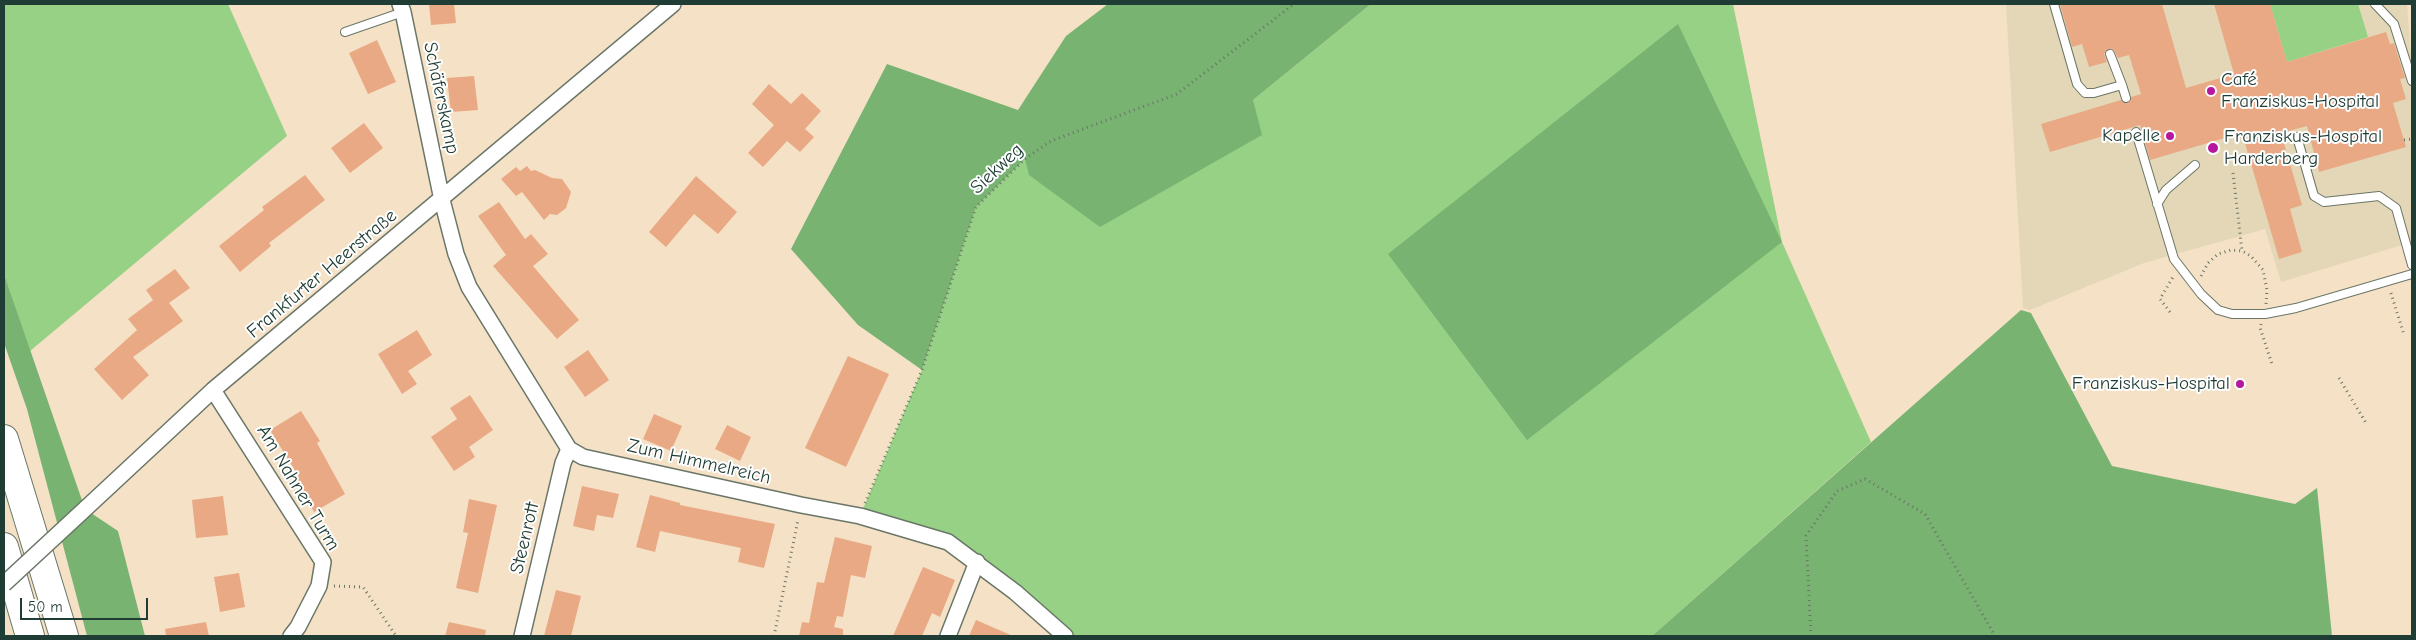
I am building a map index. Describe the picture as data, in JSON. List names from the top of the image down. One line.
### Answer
{"streets":{"street":["Schäferskamp","Frankfurter Heerstraße","Zum Himmelreich","Am Nahner Turm","Steenrott"],"path":["Siekweg"]},"crossings":[["Schäferskamp","Frankfurter Heerstraße"],["Siekweg","Zum Himmelreich"],["Frankfurter Heerstraße","Am Nahner Turm"],["Zum Himmelreich","Steenrott"]],"places":["Café Franziskus-Hospital","Kapelle","Franziskus-Hospital Harderberg","Franziskus-Hospital"],"scale_bar":"50 m"}
